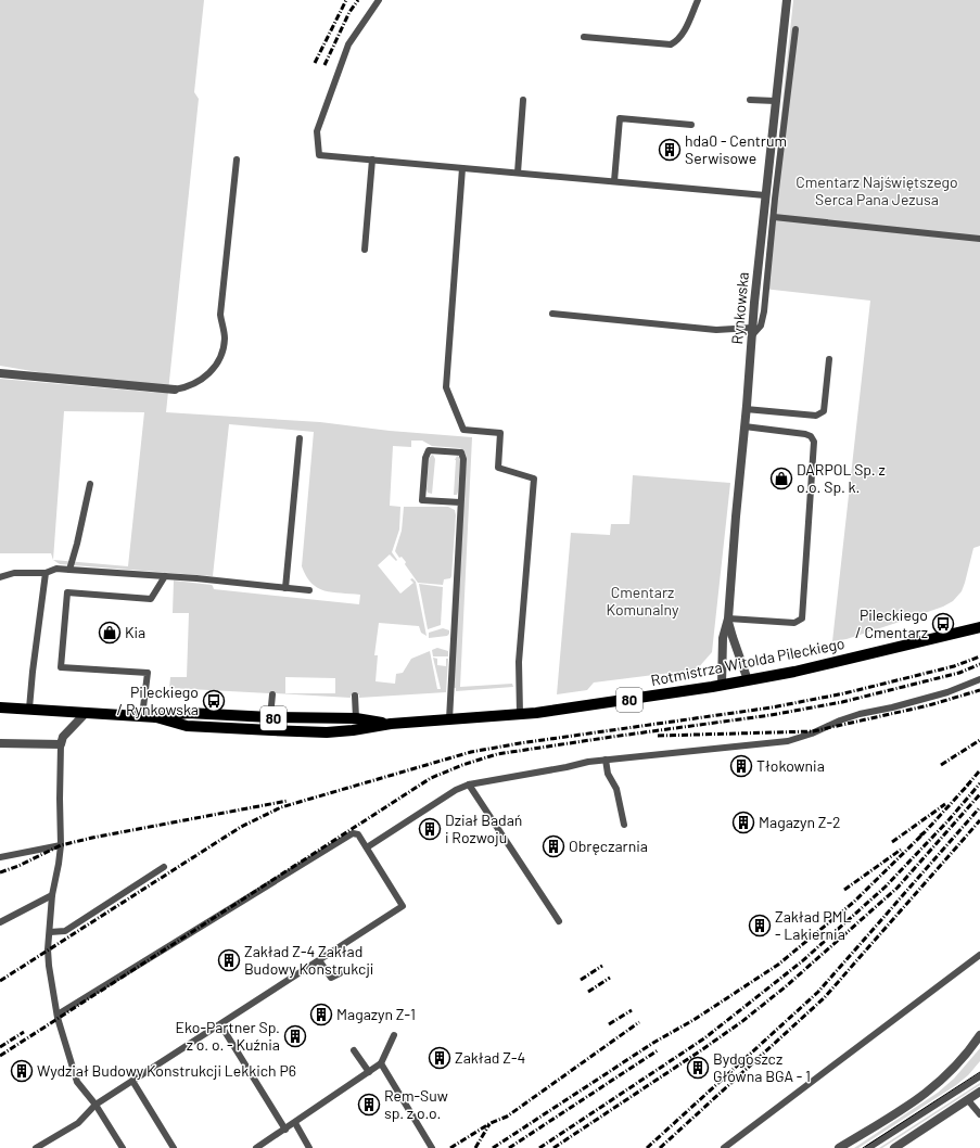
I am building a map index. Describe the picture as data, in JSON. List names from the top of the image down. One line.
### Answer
{"streets":{"main road":["Rotmistrza Witolda Pileckiego","80"],"street":["Rynkowska"]},"crossings":[["Rynkowska","Rotmistrza Witolda Pileckiego"]],"parks":["Cmentarz Najświętszego Serca Pana Jezusa","Cmentarz Komunalny"],"places":{"building":["hda0 - Centrum Serwisowe","Tłokownia","Magazyn Z-2","Dział Badań i Rozwoju","Obręczarnia","Zakład PML - Lakiernia","Zakład Z-4 Zakład Budowy Konstrukcji","Magazyn Z-1","Eko-Partner Sp. z o. o. - Kuźnia","Zakład Z-4","Bydgoszcz Główna BGA - 1","Wydział Budowy Konstrukcji Lekkich P6","Rem-Suw sp. z o.o."],"shop":["DARPOL Sp. z o.o. Sp. k.","Kia"],"bus stop":["Pileckiego / Cmentarz","Pileckiego / Rynkowska"]}}
